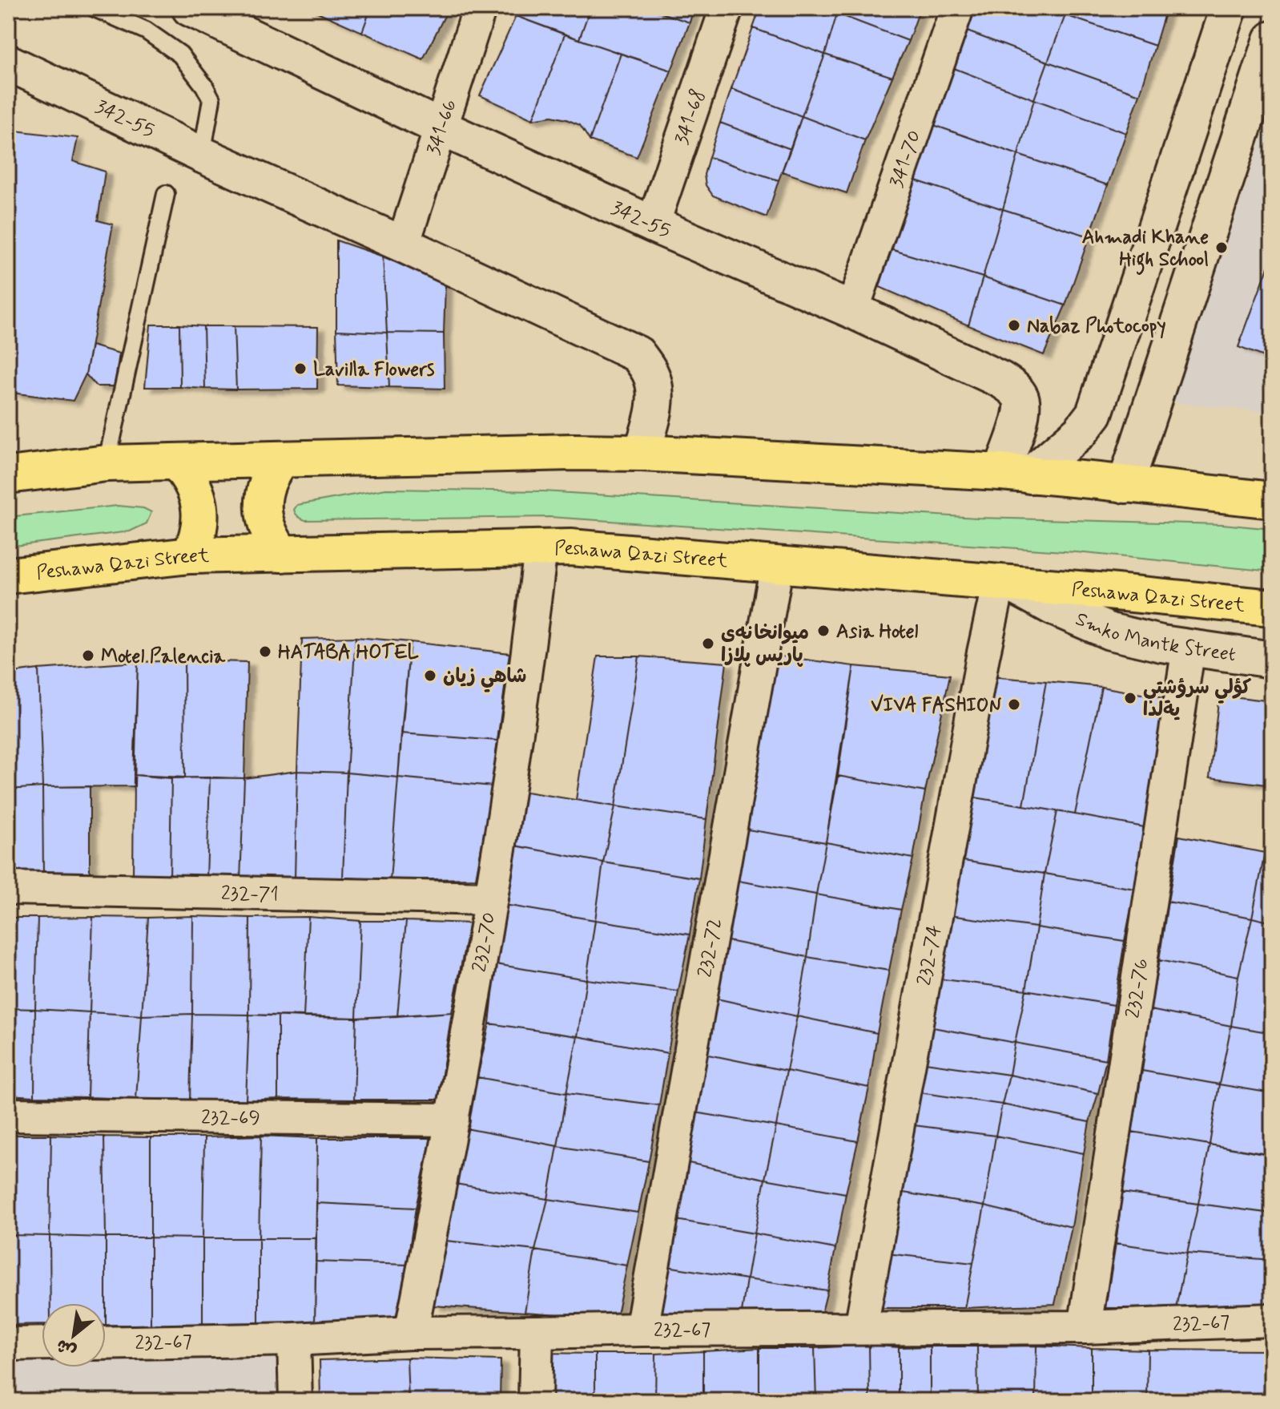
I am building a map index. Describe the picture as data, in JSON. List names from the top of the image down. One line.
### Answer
{"streets":{"highway":["Peshawa Qazi Street"],"street":["341-68","342-55","341-66","341-70","Smko Mantk Street","232-71","232-70","232-72","232-74","232-76","232-69","232-67"]},"crossings":[["341-68","342-55"],["342-55","341-66"],["342-55","341-70"],["Peshawa Qazi Street","Smko Mantk Street"],["Peshawa Qazi Street","232-70"],["Peshawa Qazi Street","232-72"],["Peshawa Qazi Street","232-74"],["Smko Mantk Street","232-74"],["Smko Mantk Street","232-76"],["232-71","232-70"],["232-70","232-69"],["232-70","232-67"],["232-72","232-67"],["232-74","232-67"],["232-76","232-67"]],"places":["Ahmadi Khane High School","Nabaz Photocopy","Lavilla Flowers","Asia Hotel","میوانخانەی پاریس پلازا","HATABA HOTEL","Motel Palencia","شاهي زيان","كؤلي سرؤشتي يةلدا","VIVA FASHION"],"north":"bottom left"}
